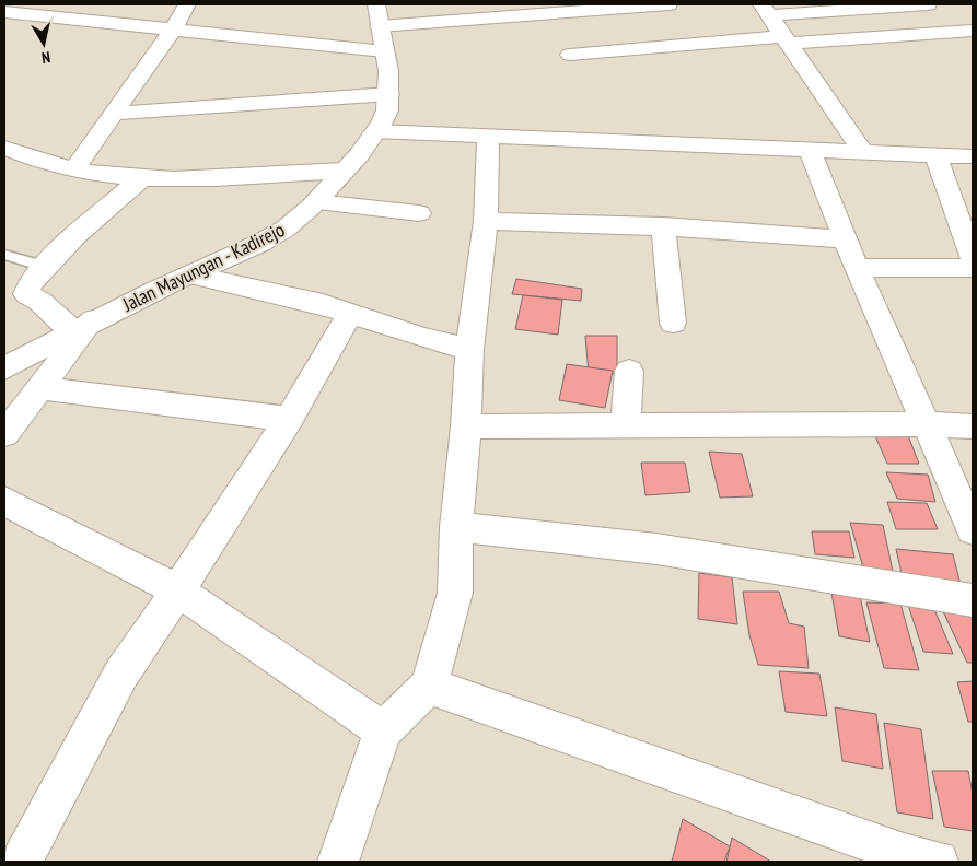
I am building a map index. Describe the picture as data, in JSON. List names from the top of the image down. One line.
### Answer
{"streets":{"street":["Jalan Mayungan - Kadirejo"]},"north":"bottom"}
